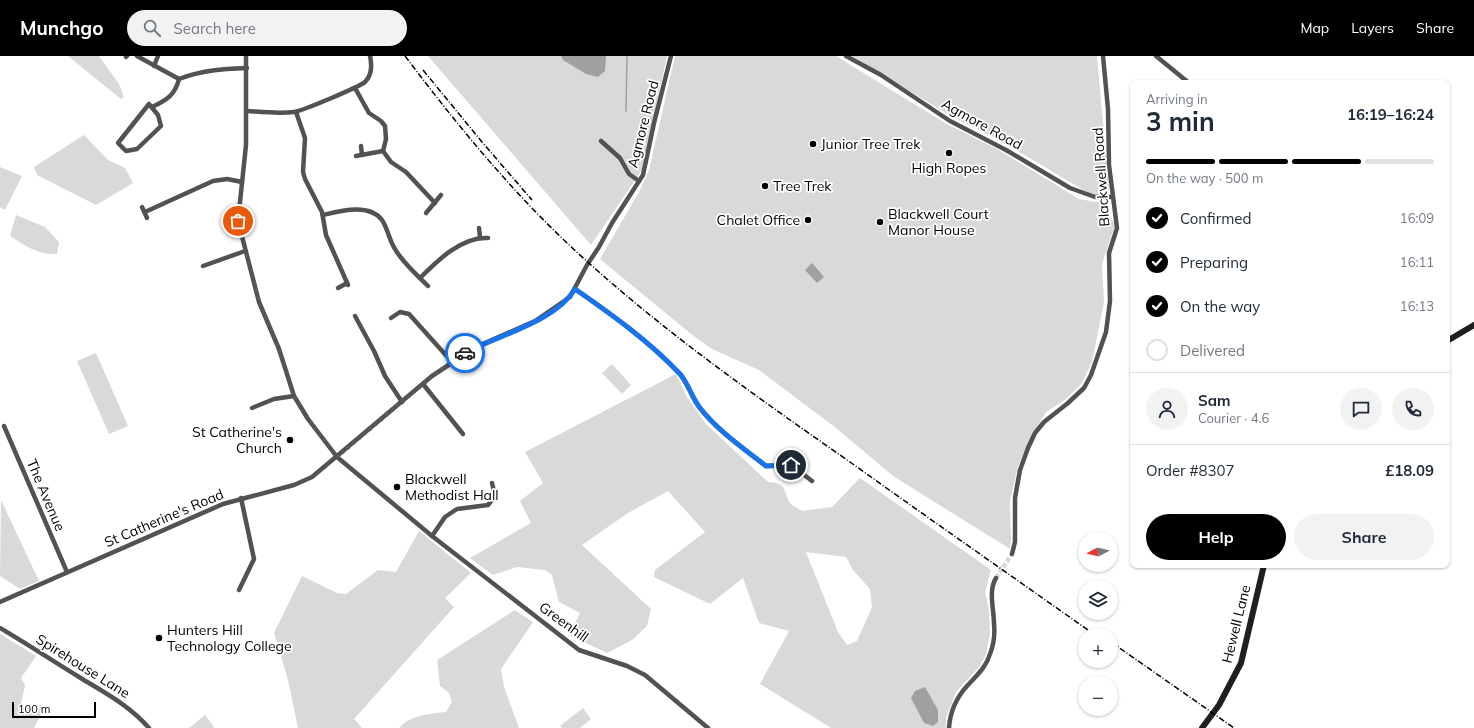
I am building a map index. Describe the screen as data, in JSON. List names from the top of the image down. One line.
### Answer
{"streets":{"main road":["Hewell Lane"],"street":["Agmore Road","Blackwell Road","The Avenue","St Catherine's Road","Greenhill","Spirehouse Lane"]},"crossings":[["Agmore Road","Blackwell Road"],["Agmore Road","St Catherine's Road"],["The Avenue","St Catherine's Road"],["St Catherine's Road","Greenhill"]],"places":["Junior Tree Trek","High Ropes","Tree Trek","Chalet Office","Blackwell Court Manor House","St Catherine's Church","Blackwell Methodist Hall","Hunters Hill Technology College"],"scale_bar":"100 m","north":"left","page":{"header":"Munchgo","search":"Search here","nav":["Map","Layers","Share"],"heading":["3 min","Arriving in","16:19–16:24"],"panel":["Sam","Courier · 4.6","Order #8307","£18.09"],"bar":"On the way · 500 m","list":[["Confirmed","16:09"],["Preparing","16:11"],["On the way","16:13"],"Delivered"],"buttons":["Help","Share"],"map_buttons":["+","−"],"scale":"100 m"}}
